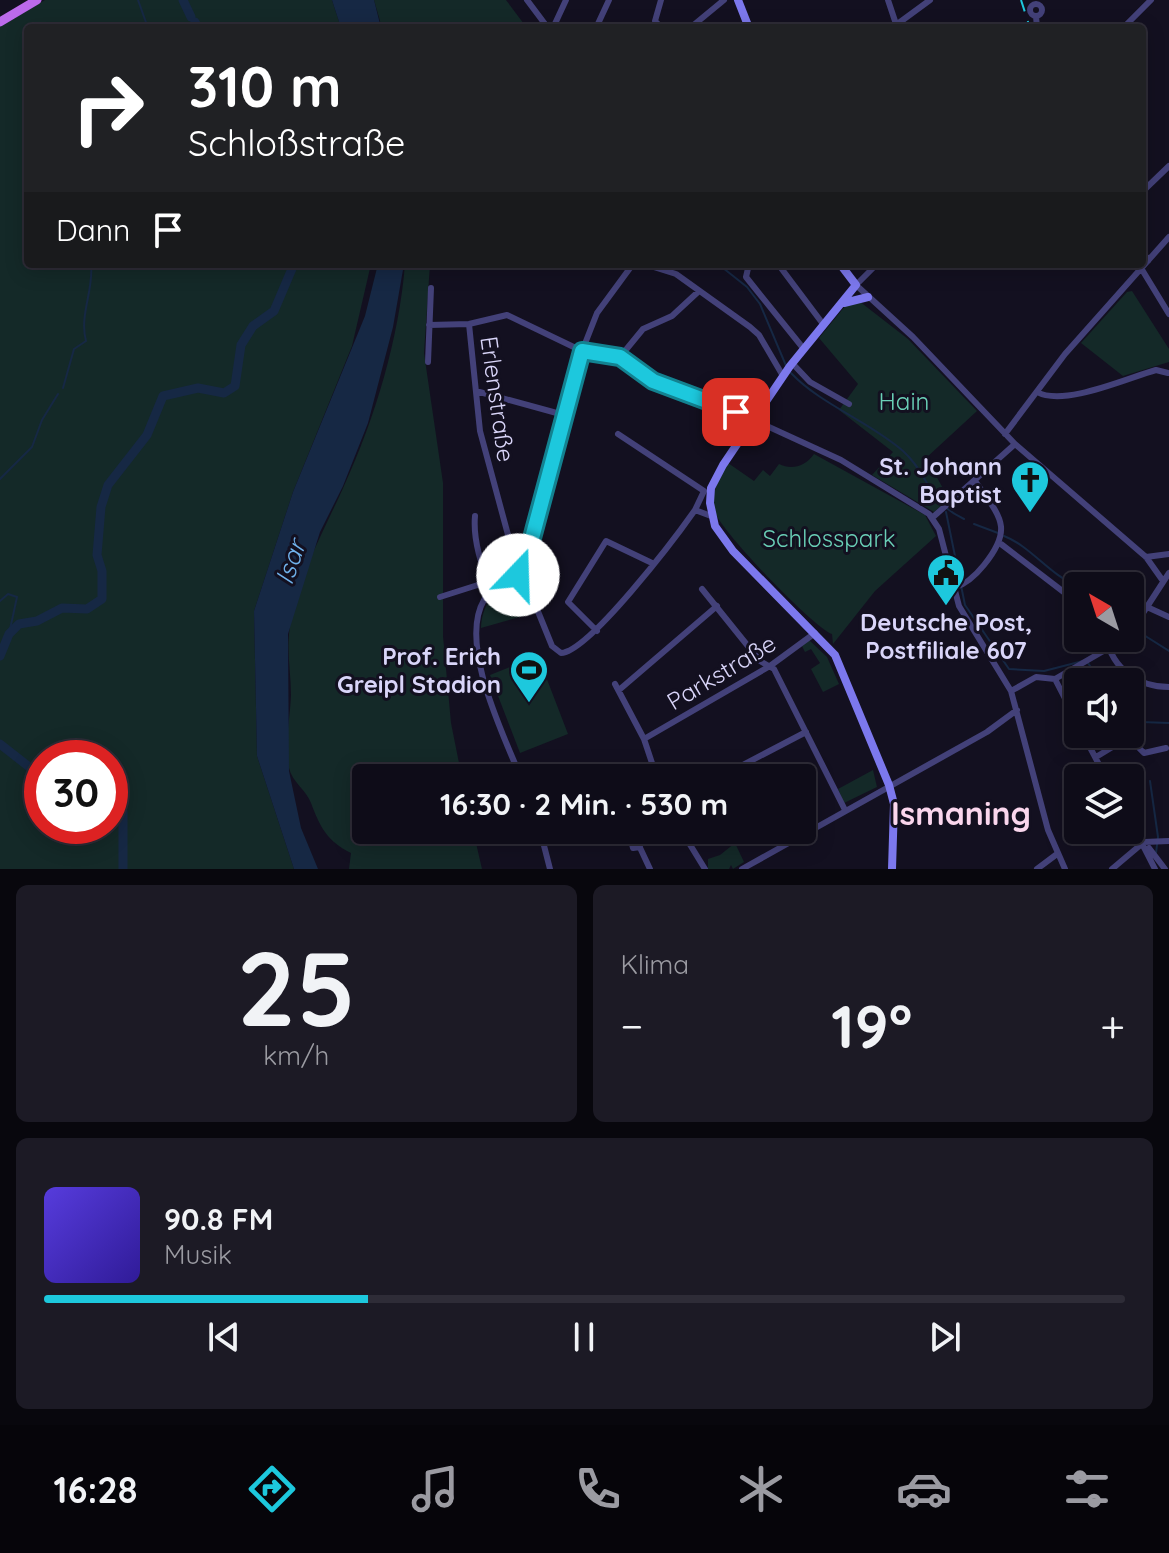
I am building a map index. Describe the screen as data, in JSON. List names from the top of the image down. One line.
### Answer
{"streets":{"street":["Erlenstraße","Parkstraße"]},"districts":["Ismaning"],"water":["Isar"],"parks":["Hain","Schlosspark"],"places":{"church":["St. Johann Baptist"],"public building":["Deutsche Post, Postfiliale 607"],"sports":["Prof. Erich Greipl Stadion"]},"north":"top left","page":{"turn":["310 m","Schloßstraße"],"then":"Dann","limit":"30","trip":"16:30 · 2 Min. · 530 m","tile":[["25","km/h"],"Klima"],"heat":["−","19°","+"],"song":["90.8 FM","Musik"],"tabs":"16:28"}}
